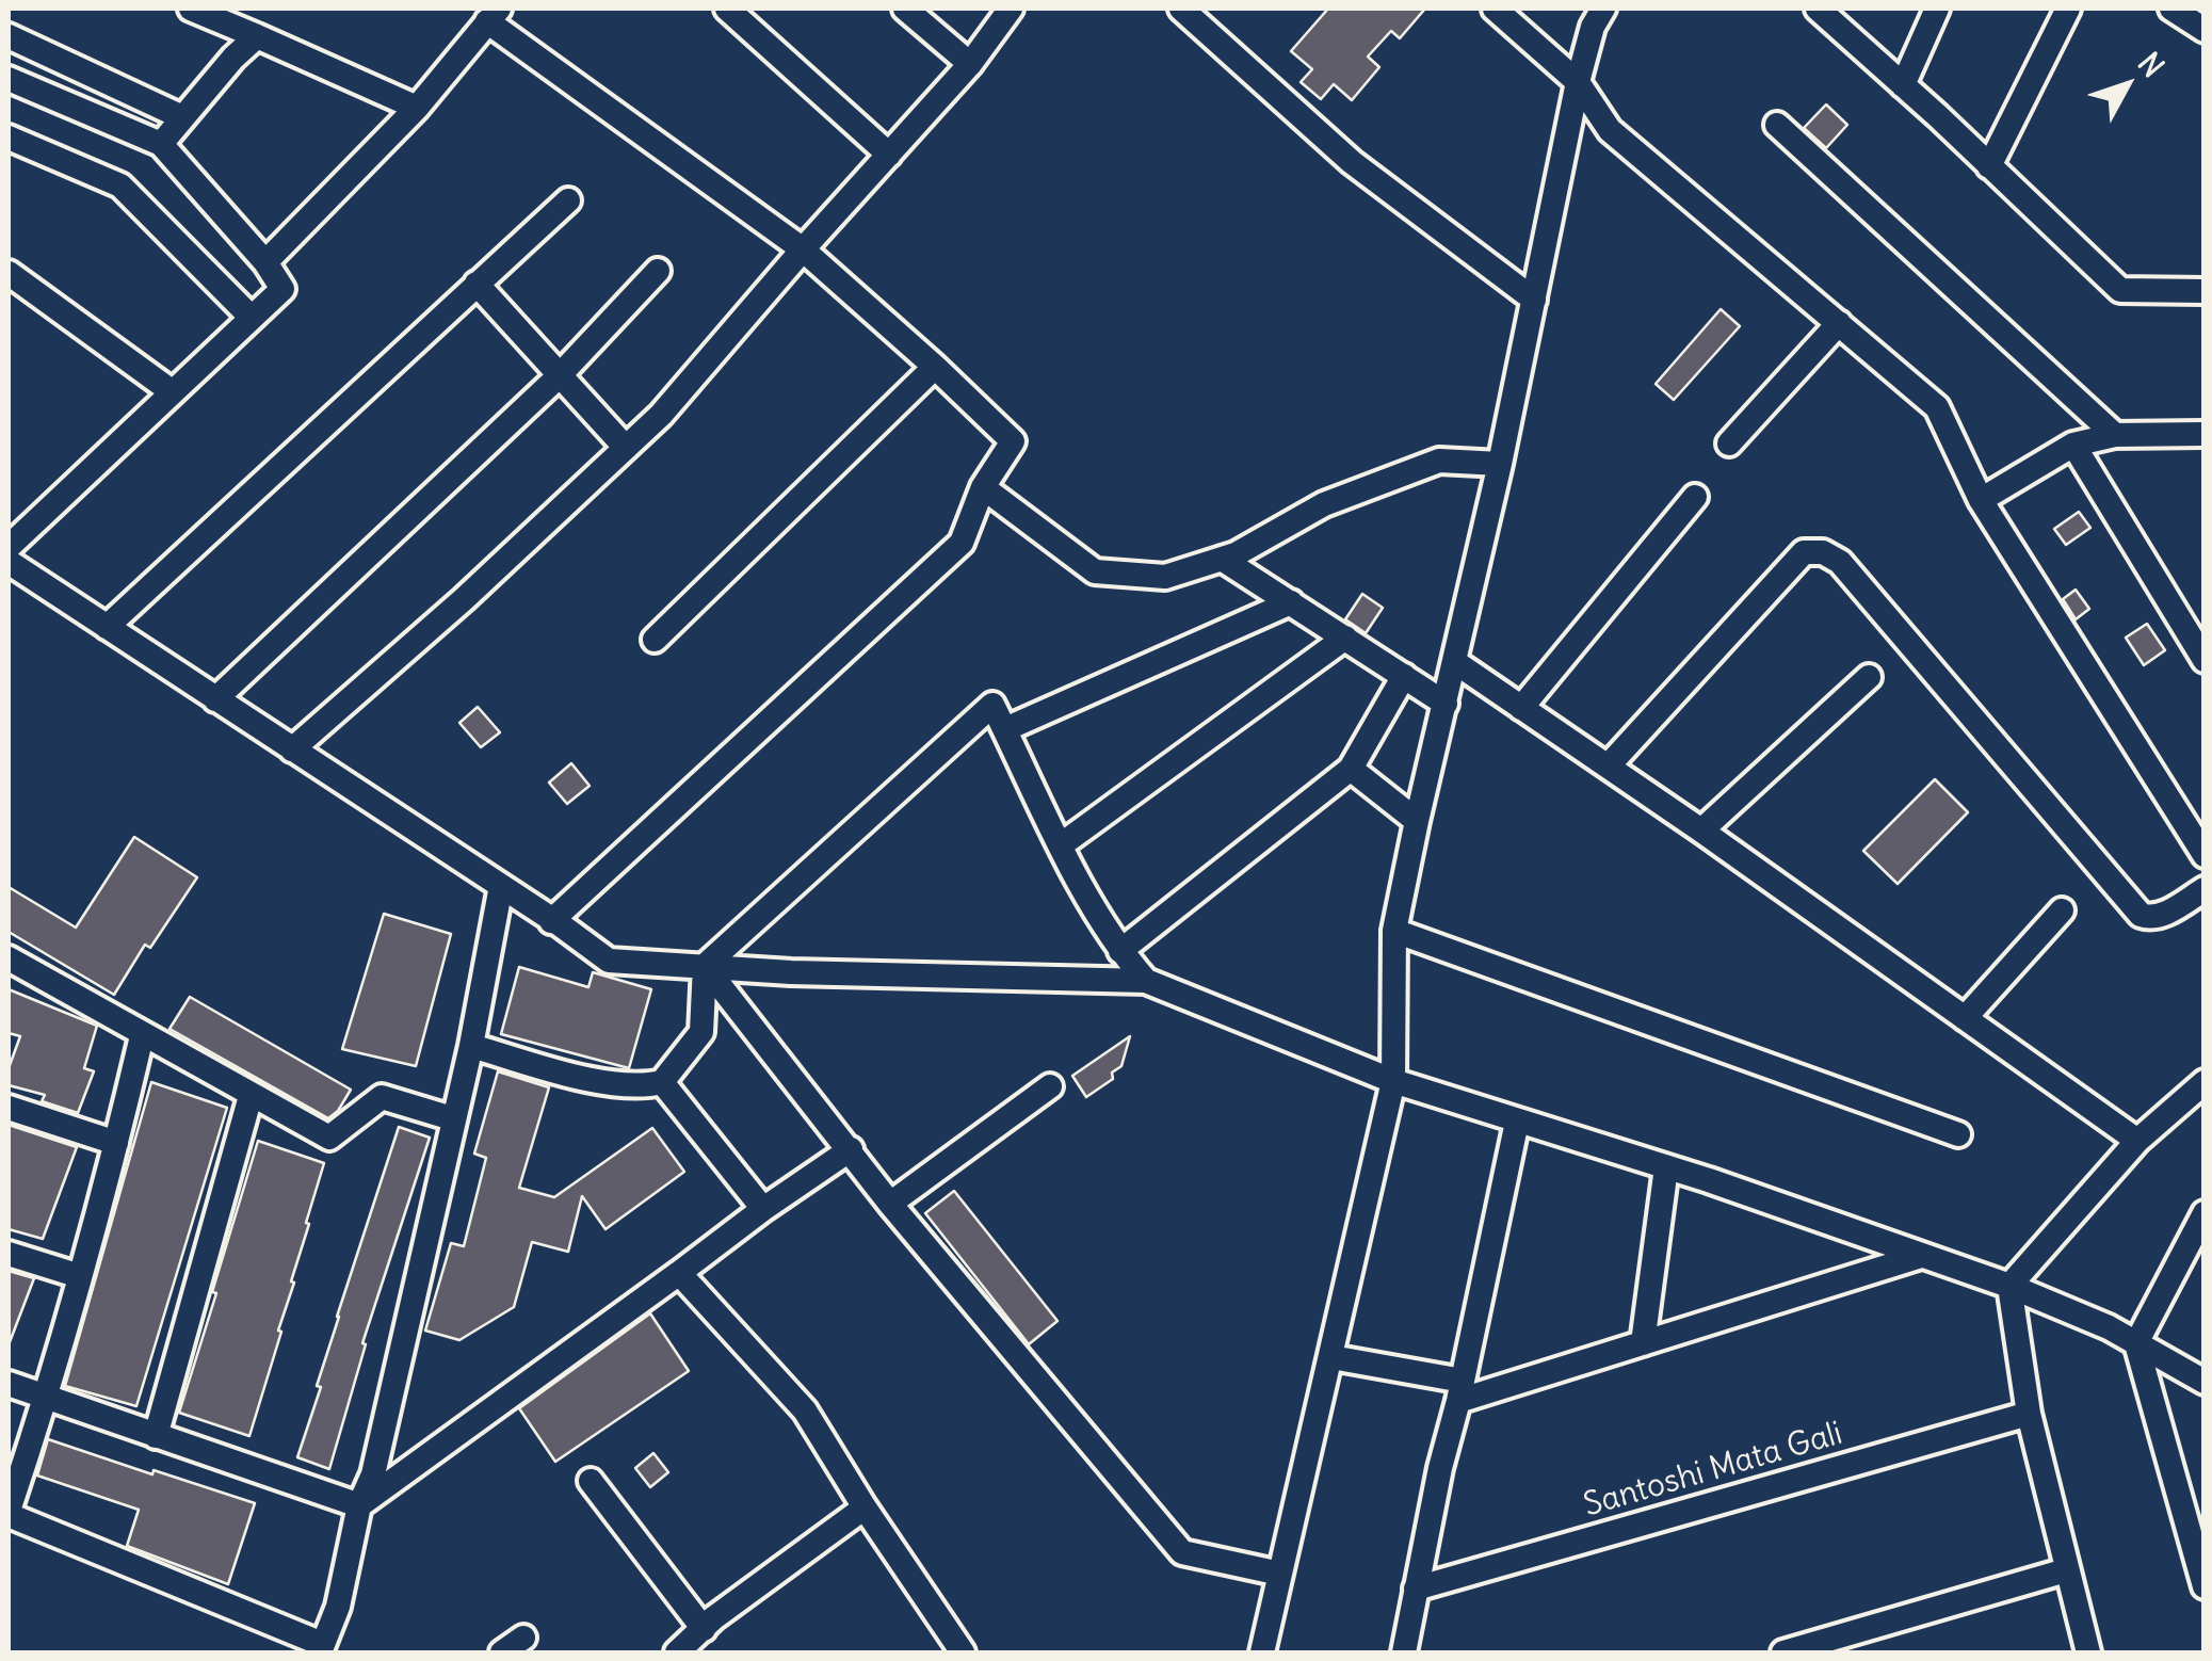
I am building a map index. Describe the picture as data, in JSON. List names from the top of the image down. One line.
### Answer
{"streets":{"street":["Santoshi Mata Gali"]},"north":"top right"}
